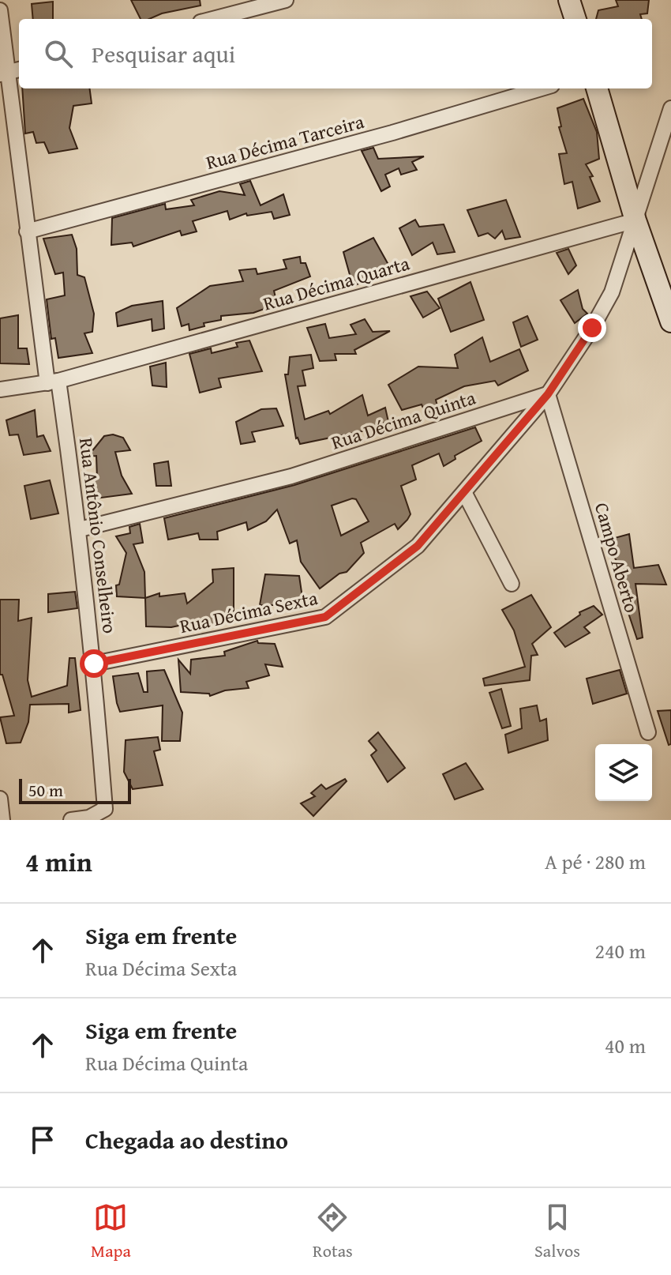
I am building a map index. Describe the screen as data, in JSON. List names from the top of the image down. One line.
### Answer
{"streets":{"street":["Rua Décima Tarceira","Rua Décima Quarta","Rua Décima Quinta","Rua Antônio Conselheiro","Campo Aberto","Rua Décima Sexta"]},"crossings":[["Rua Décima Tarceira","Rua Antônio Conselheiro"],["Rua Décima Quarta","Rua Antônio Conselheiro"],["Rua Décima Quinta","Rua Antônio Conselheiro"],["Rua Décima Quinta","Campo Aberto"],["Rua Décima Quinta","Rua Décima Sexta"],["Rua Antônio Conselheiro","Rua Décima Sexta"],["Campo Aberto","Rua Décima Sexta"]],"scale_bar":"50 m","page":{"search":"Pesquisar aqui","scale":"50 m","heading":["4 min","A pé · 280 m"],"list":[["Siga em frente","Rua Décima Sexta","240 m"],["Siga em frente","Rua Décima Quinta","40 m"],"Chegada ao destino"],"nav":["Mapa","Rotas","Salvos"]}}
